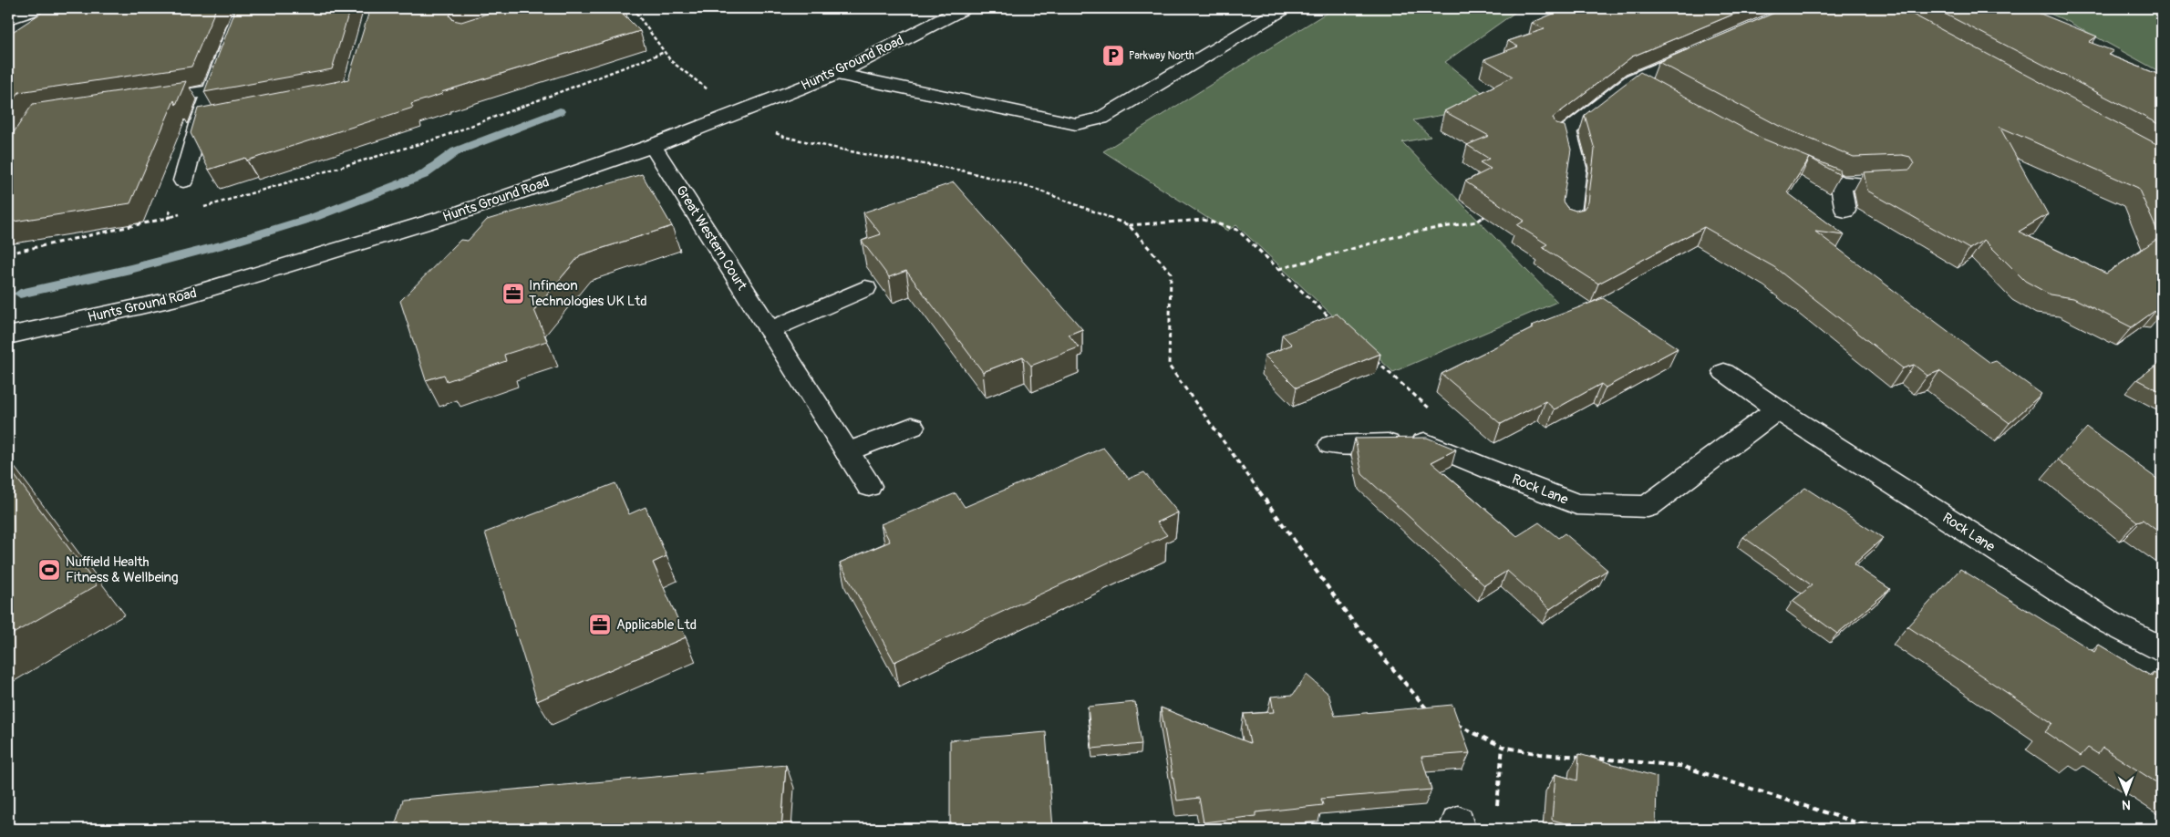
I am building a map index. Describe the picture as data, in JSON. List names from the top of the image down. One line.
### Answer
{"streets":{"street":["Hunts Ground Road","Great Western Court","Rock Lane"]},"crossings":[["Hunts Ground Road","Great Western Court"]],"places":{"parking":["Parkway North"],"office":["Infineon Technologies UK Ltd","Applicable Ltd"],"sports":["Nuffield Health Fitness & Wellbeing"]},"north":"bottom"}
